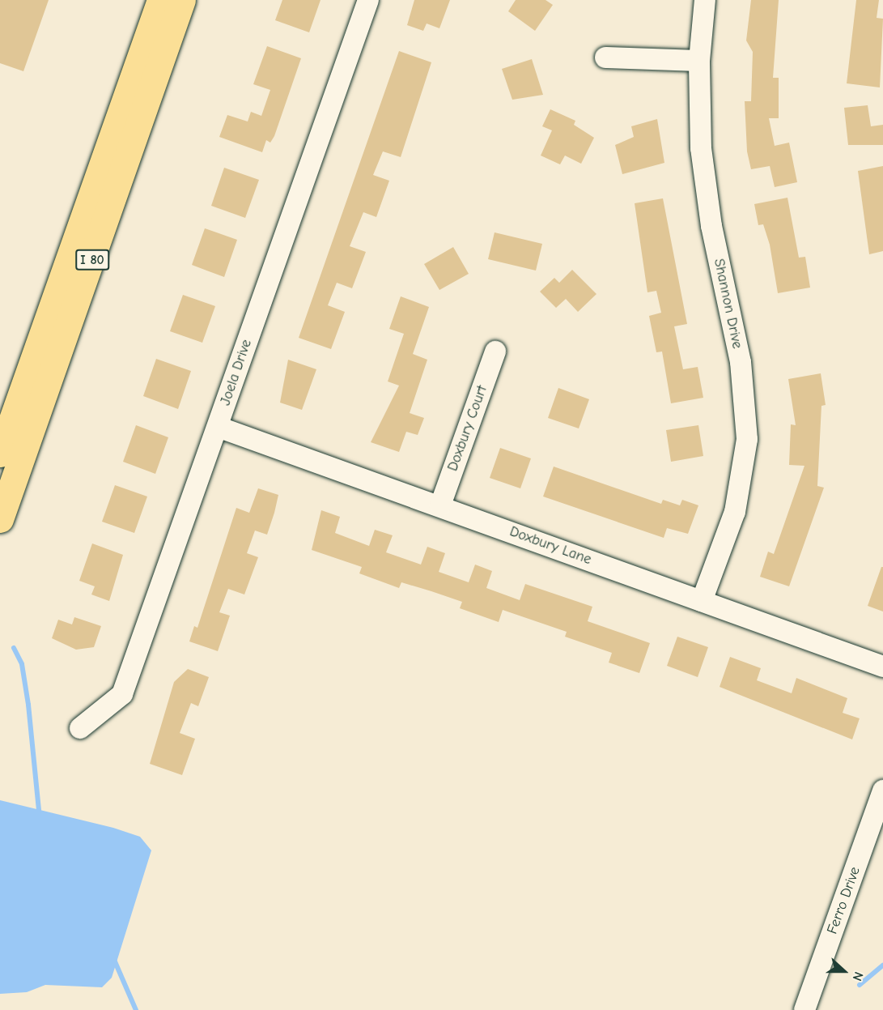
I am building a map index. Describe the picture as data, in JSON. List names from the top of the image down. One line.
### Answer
{"streets":{"highway":["I 80"],"street":["Shannon Drive","Joela Drive","Doxbury Court","Doxbury Lane","Ferro Drive"]},"crossings":[["Shannon Drive","Doxbury Lane"],["Joela Drive","Doxbury Lane"],["Doxbury Court","Doxbury Lane"]],"north":"right"}
